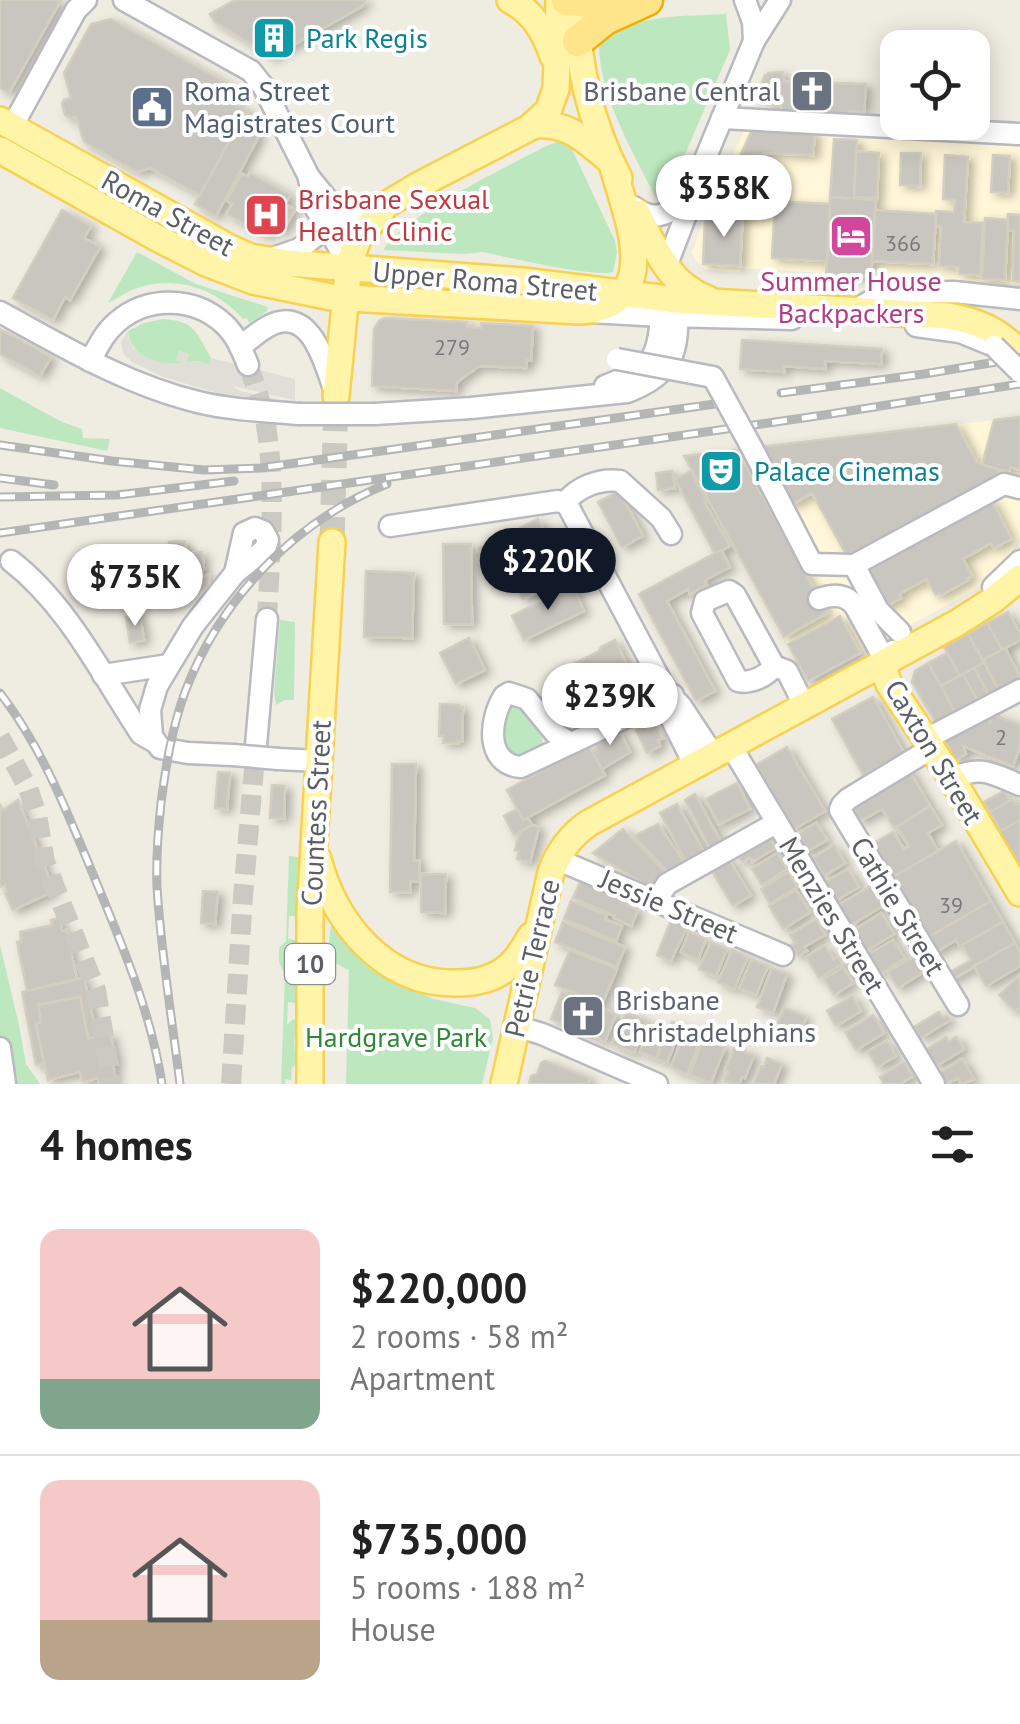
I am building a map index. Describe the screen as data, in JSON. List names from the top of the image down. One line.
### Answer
{"streets":{"main road":["Roma Street","Upper Roma Street","Caxton Street","Countess Street","Petrie Terrace","10"],"street":["Jessie Street","Cathie Street","Menzies Street"]},"crossings":[["Roma Street","Upper Roma Street"],["Caxton Street","Cathie Street"],["Caxton Street","Petrie Terrace"],["Jessie Street","Petrie Terrace"],["Menzies Street","Petrie Terrace"]],"parks":["Hardgrave Park"],"places":{"building":["Park Regis"],"church":["Brisbane Central","Brisbane Christadelphians"],"public building":["Roma Street Magistrates Court"],"hospital":["Brisbane Sexual Health Clinic"],"hotel":["Summer House Backpackers"],"theatre":["Palace Cinemas"]},"house_numbers":["366","279","2","39"],"page":{"price":["$358K","$220K","$735K","$239K"],"heading":"4 homes","list":[{"name":"$220,000","note":"2 rooms · 58 m² · Apartment"},{"name":"$735,000","note":"5 rooms · 188 m² · House"}]}}
